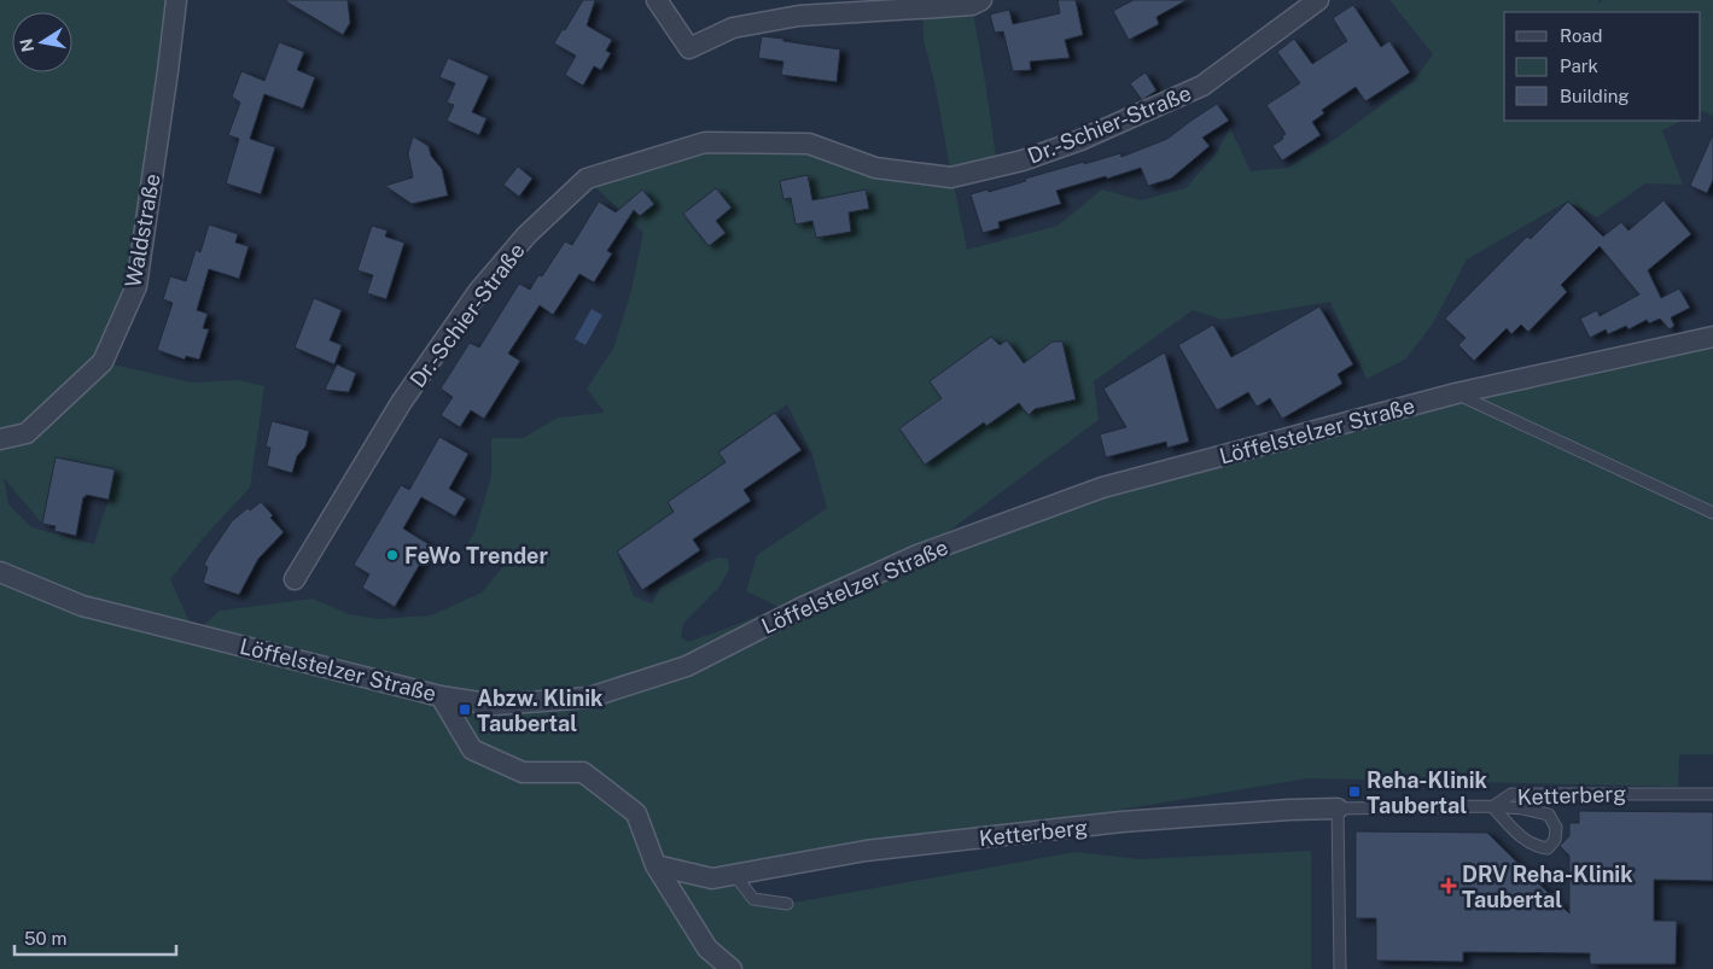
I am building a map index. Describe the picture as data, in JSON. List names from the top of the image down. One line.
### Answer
{"streets":{"street":["Dr.-Schier-Straße","Waldstraße","Löffelstelzer Straße","Ketterberg"]},"places":{"other":["FeWo Trender"],"transit":["Abzw. Klinik Taubertal","Reha-Klinik Taubertal"],"health":["DRV Reha-Klinik Taubertal"]},"legend":["Road","Park","Building"],"scale_bar":"50 m","north":"left"}
